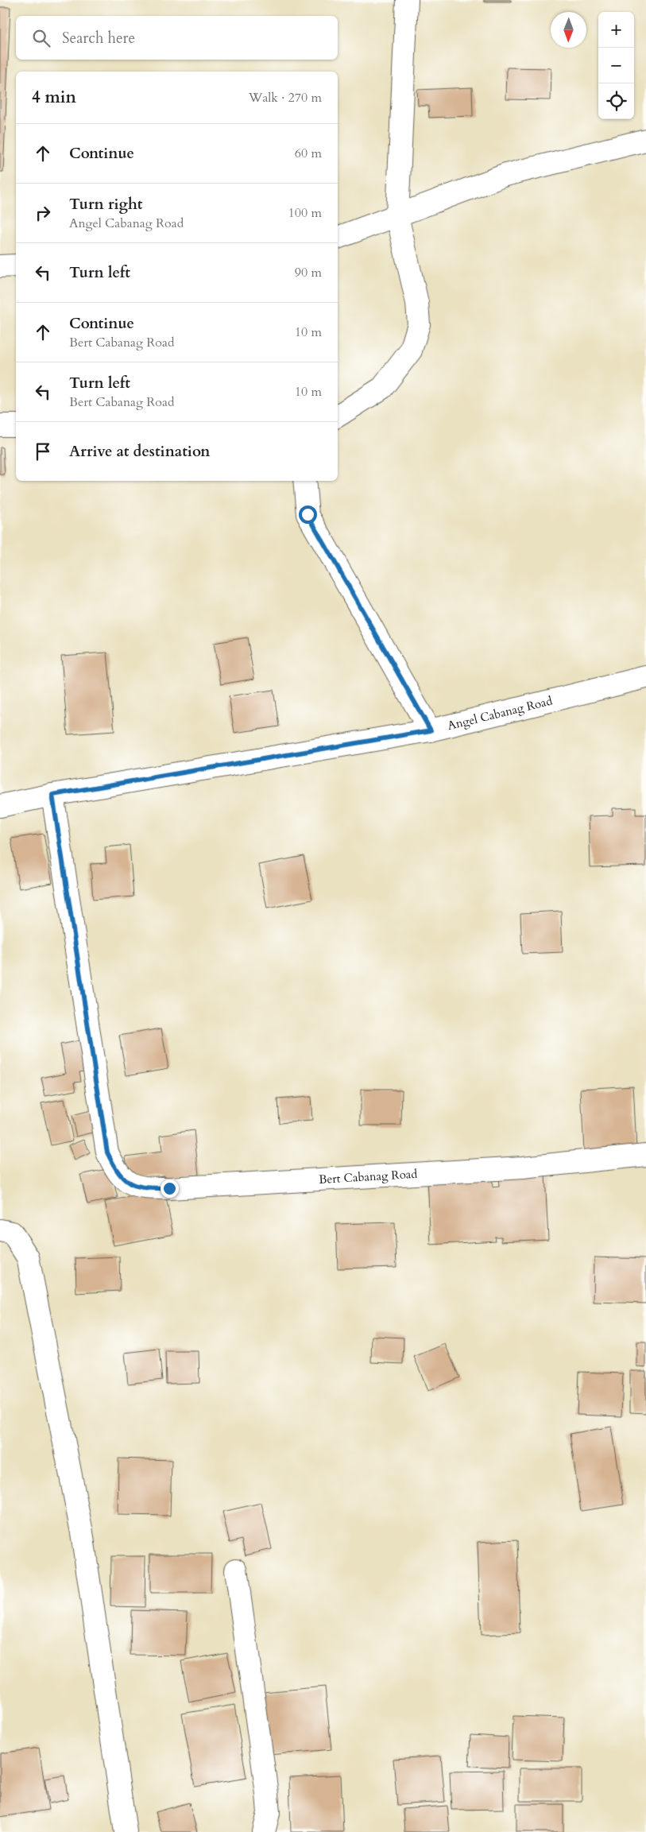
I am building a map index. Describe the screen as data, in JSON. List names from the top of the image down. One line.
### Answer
{"streets":{"street":["Angel Cabanag Road","Bert Cabanag Road"]},"crossings":[["Angel Cabanag Road","Bert Cabanag Road"]],"north":"bottom","page":{"map_buttons":["+","−"],"search":"Search here","heading":["4 min","Walk · 270 m"],"list":[["Continue","60 m"],["Turn right","Angel Cabanag Road","100 m"],["Turn left","90 m"],["Continue","Bert Cabanag Road","10 m"],["Turn left","Bert Cabanag Road","10 m"],"Arrive at destination"]}}
